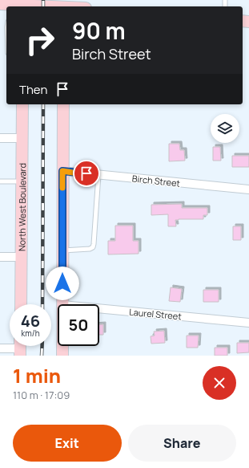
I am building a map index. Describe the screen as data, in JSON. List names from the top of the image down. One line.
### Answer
{"streets":{"main road":["North West Boulevard"],"street":["Birch Street","Laurel Street"]},"page":{"turn":["90 m","Birch Street"],"then":"Then","speed":"46 km/h","limit":"50","heading":["1 min","110 m · 17:09"],"buttons":["Exit","Share"]}}
